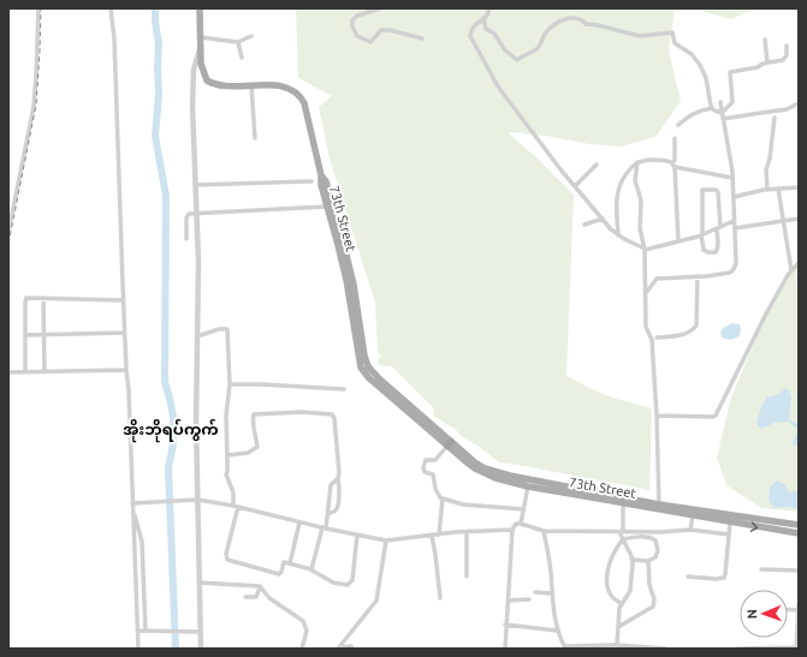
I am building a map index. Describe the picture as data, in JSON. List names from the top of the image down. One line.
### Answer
{"streets":{"main road":["73th Street"]},"districts":["အိုးဘိုရပ်ကွက်"],"north":"left"}
